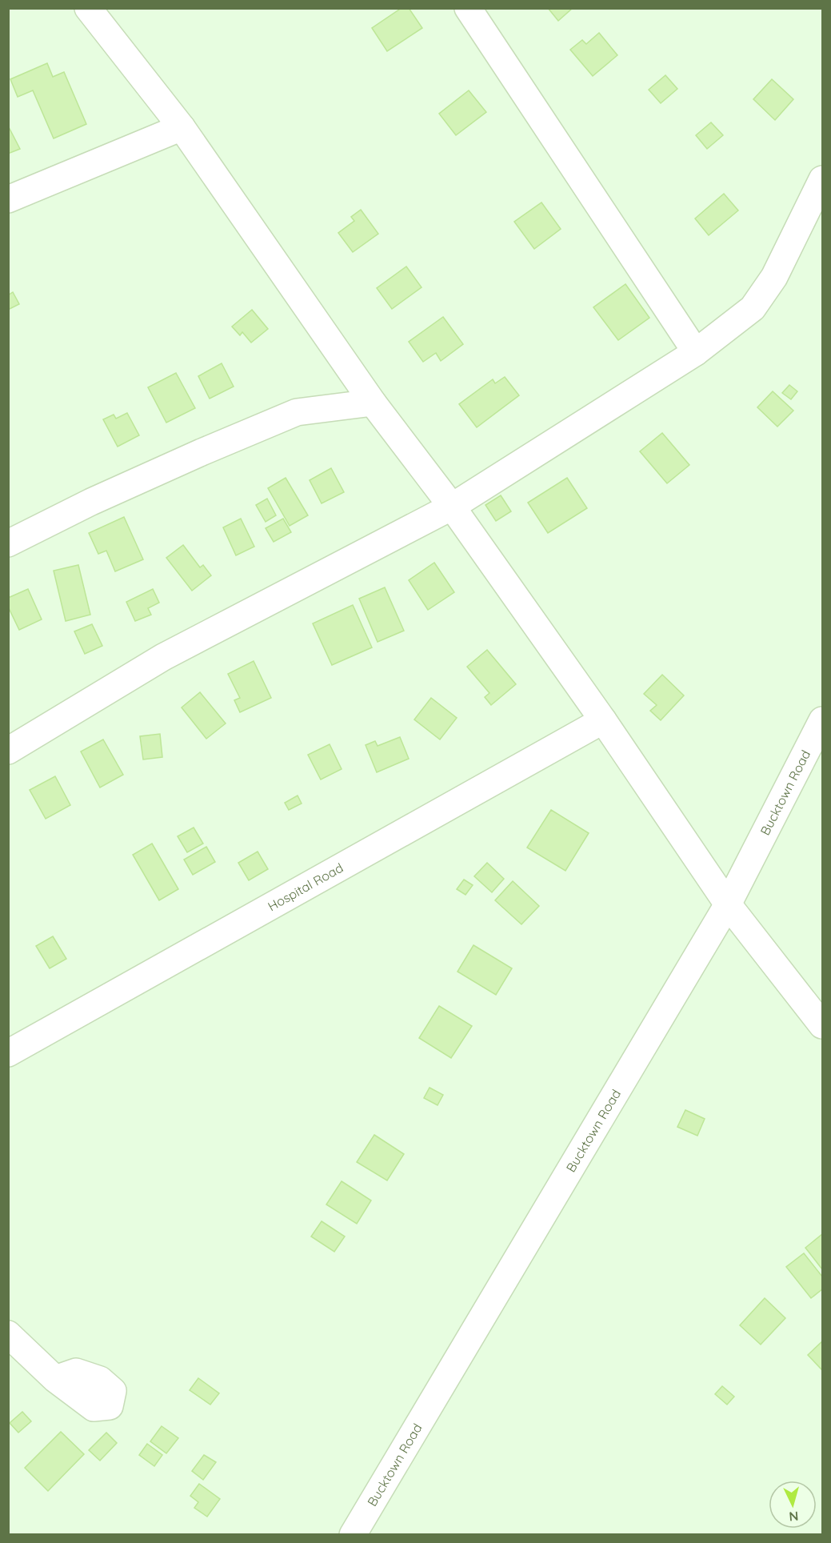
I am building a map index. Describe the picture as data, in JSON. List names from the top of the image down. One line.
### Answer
{"streets":{"street":["Bucktown Road","Hospital Road"]},"north":"bottom"}
